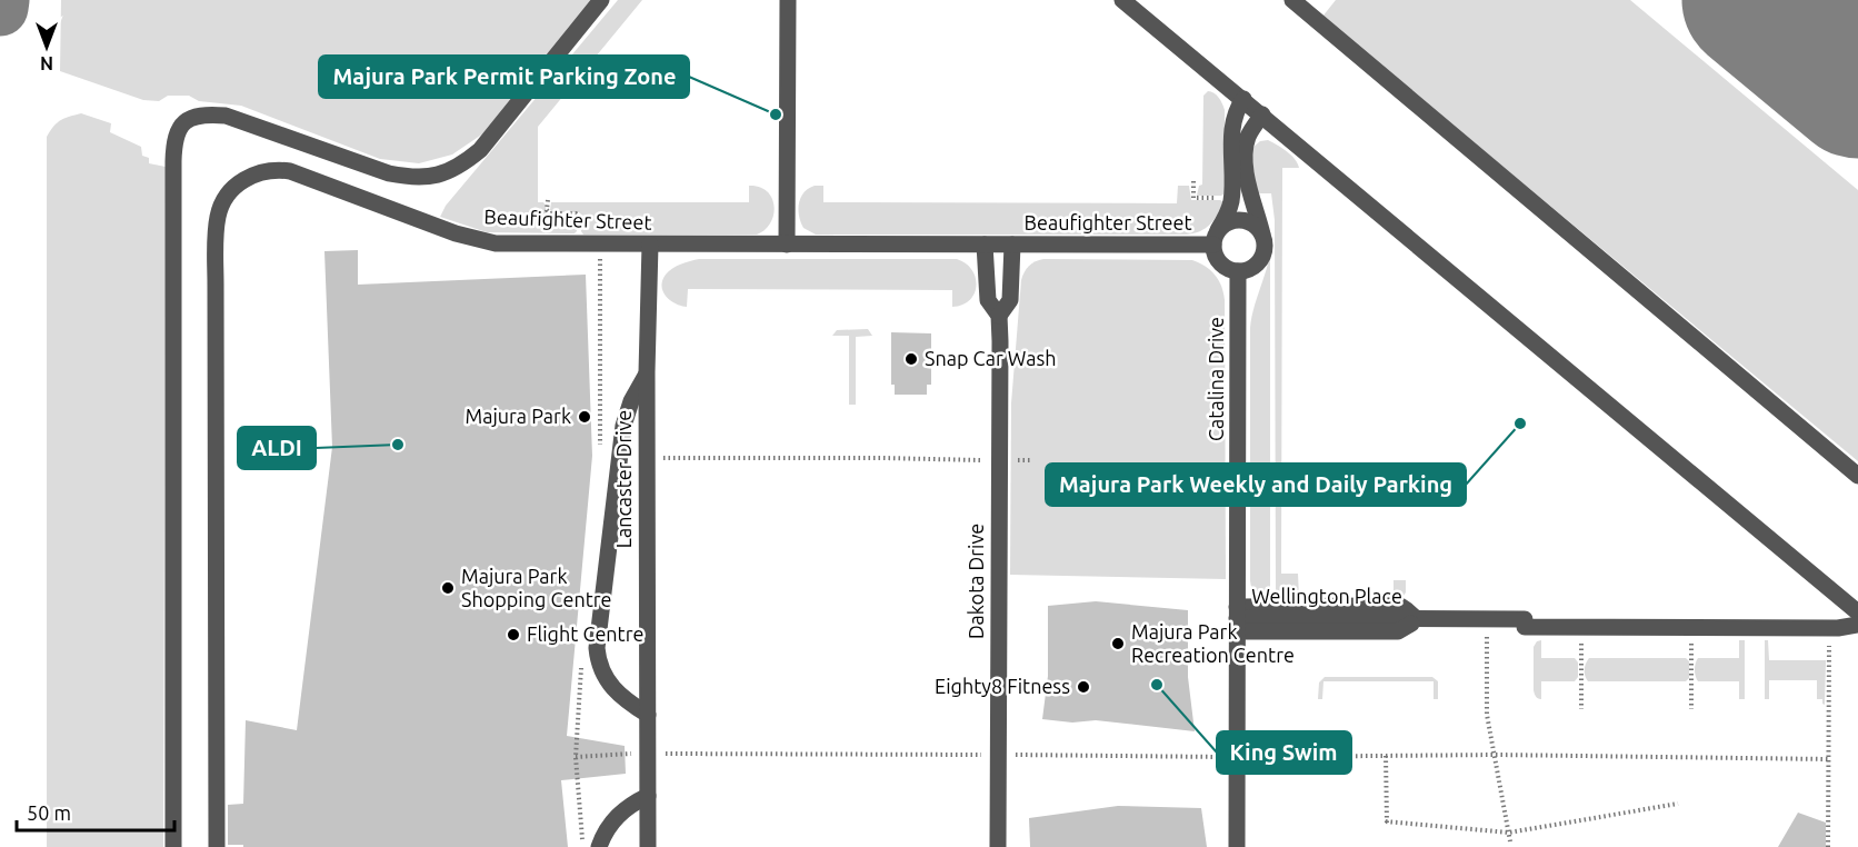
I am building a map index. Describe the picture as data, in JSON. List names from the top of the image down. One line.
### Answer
{"streets":{"street":["Beaufighter Street","Catalina Drive","Lancaster Drive","Dakota Drive","Wellington Place"]},"crossings":[["Beaufighter Street","Catalina Drive"],["Beaufighter Street","Lancaster Drive"],["Beaufighter Street","Dakota Drive"],["Catalina Drive","Wellington Place"]],"places":["Majura Park Permit Parking Zone","Snap Car Wash","Majura Park","Majura Park Weekly and Daily Parking","ALDI","Majura Park Shopping Centre","Flight Centre","Majura Park Recreation Centre","King Swim","Eighty8 Fitness"],"scale_bar":"50 m","north":"bottom"}
